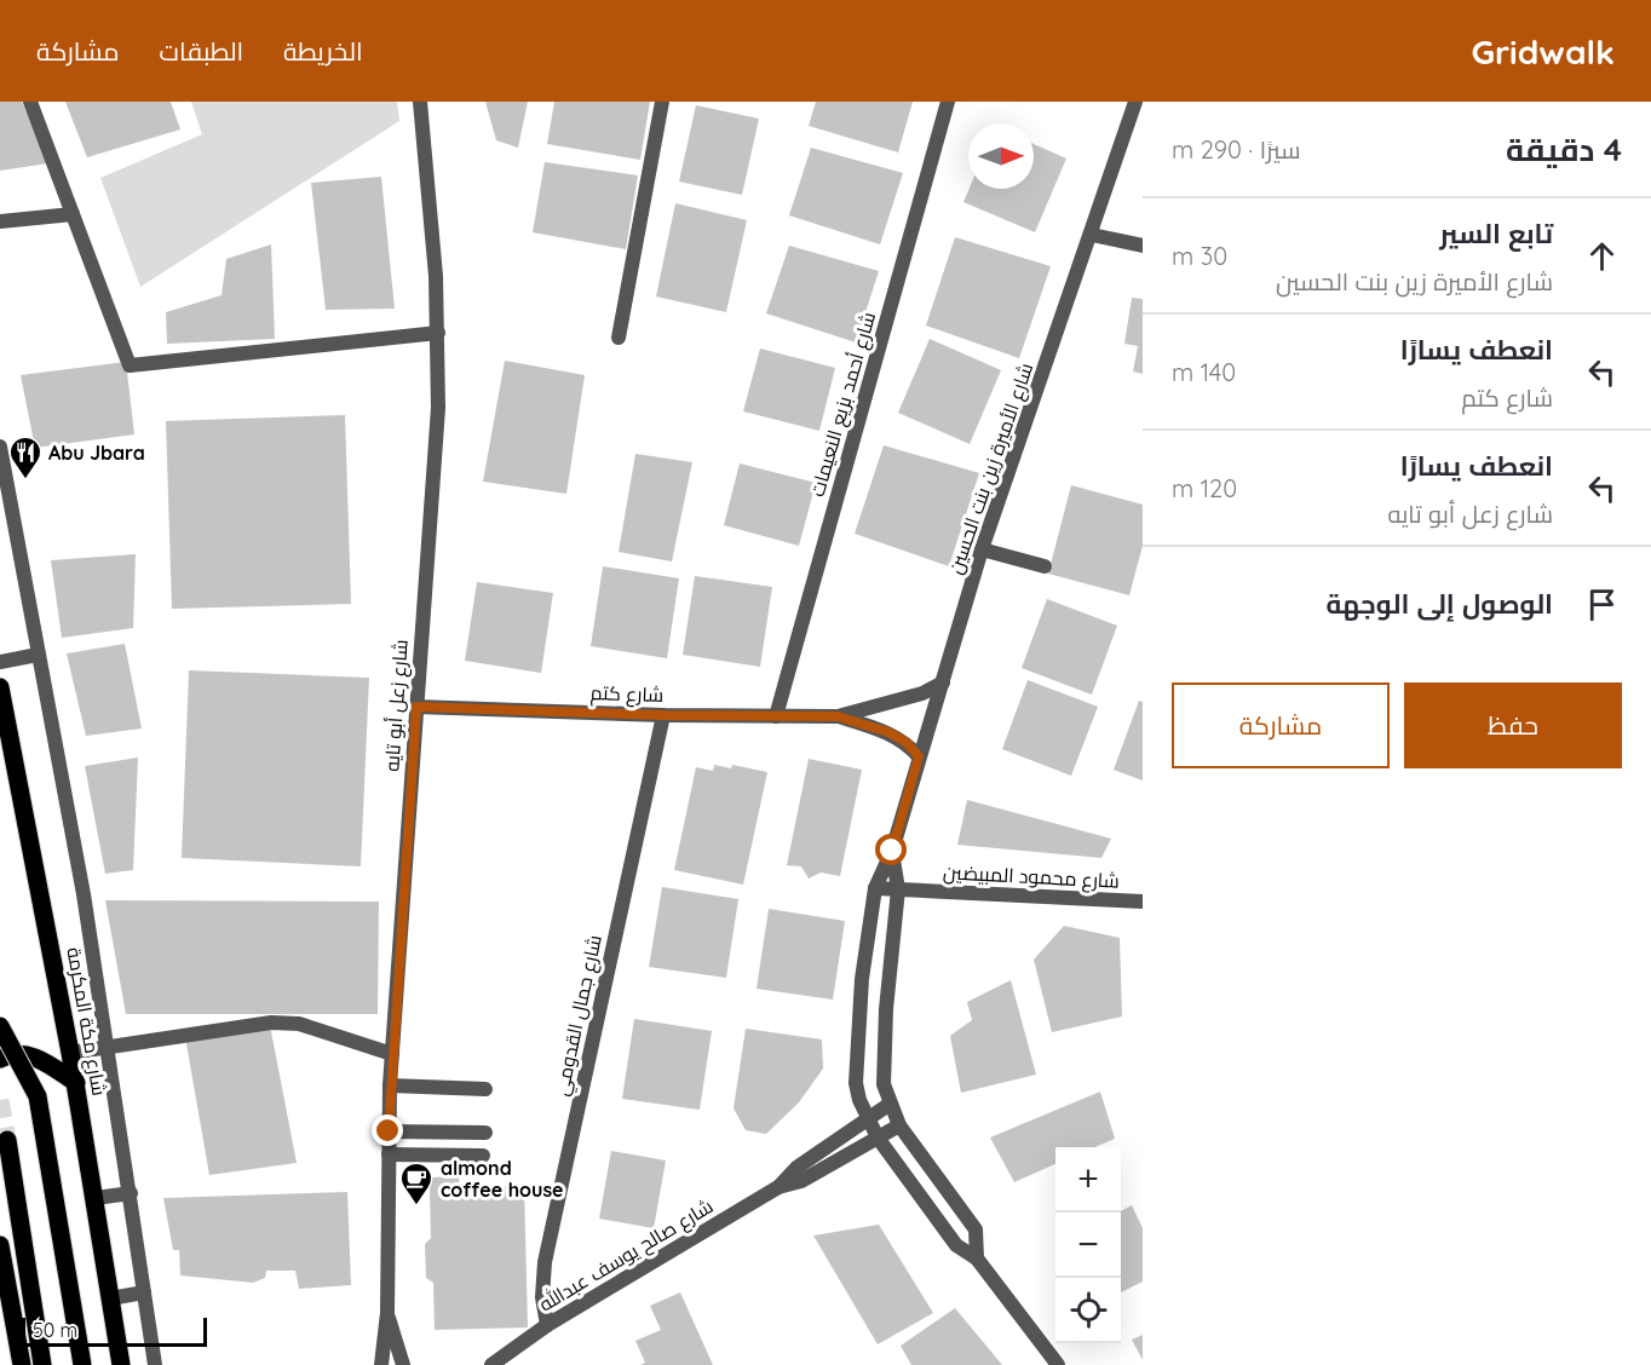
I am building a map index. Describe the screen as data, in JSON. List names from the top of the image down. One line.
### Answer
{"streets":{"main road":["شارع مكة المكرمة"],"street":["شارع أحمد بزيع النعيمات","شارع الأميرة زين بنت الحسين","شارع كتم","شارع زعل أبو تايه","شارع محمود المبيضين","شارع جمال القدومي","شارع صالح يوسف عبدالله"]},"crossings":[["شارع أحمد بزيع النعيمات","شارع كتم"],["شارع الأميرة زين بنت الحسين","شارع كتم"],["شارع الأميرة زين بنت الحسين","شارع محمود المبيضين"],["شارع الأميرة زين بنت الحسين","شارع صالح يوسف عبدالله"],["شارع كتم","شارع زعل أبو تايه"],["شارع كتم","شارع جمال القدومي"],["شارع جمال القدومي","شارع صالح يوسف عبدالله"]],"places":{"restaurant":["Abu Jbara"],"cafe":["almond coffee house"]},"scale_bar":"50 m","north":"right","page":{"header":"Gridwalk","nav":["الخريطة","الطبقات","مشاركة"],"heading":["4 دقيقة","سيرًا · 290 m"],"list":[["تابع السير","شارع الأميرة زين بنت الحسين","30 m"],["انعطف يسارًا","شارع كتم","140 m"],["انعطف يسارًا","شارع زعل أبو تايه","120 m"],"الوصول إلى الوجهة"],"buttons":["حفظ","مشاركة"],"map_buttons":["+","−"],"scale":"50 m"}}
